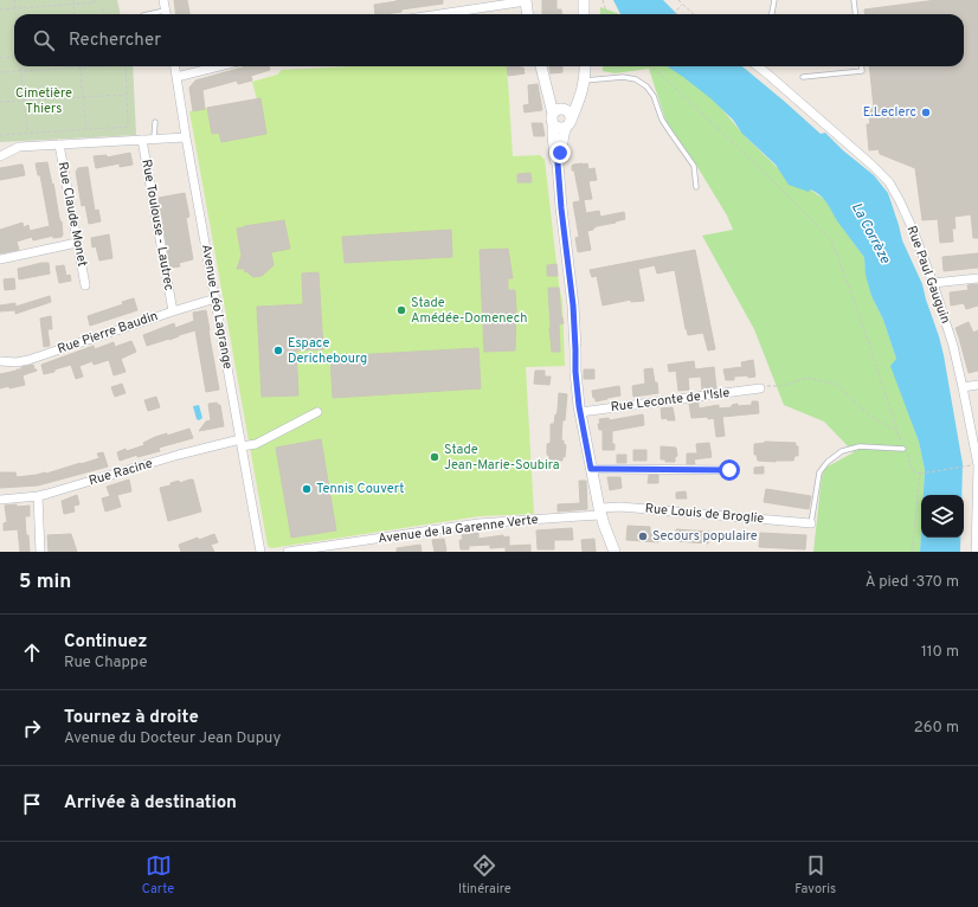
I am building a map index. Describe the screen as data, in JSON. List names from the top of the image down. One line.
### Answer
{"streets":{"street":["Rue Claude Monet","Rue Toulouse - Lautrec","Rue Paul Gauguin","Avenue Léo Lagrange","Rue Pierre Baudin","Rue Leconte de l'Isle","Rue Racine","Rue Louis de Broglie","Avenue de la Garenne Verte"]},"crossings":[["Rue Toulouse - Lautrec","Rue Pierre Baudin"],["Avenue Léo Lagrange","Rue Pierre Baudin"],["Avenue Léo Lagrange","Rue Racine"],["Rue Louis de Broglie","Avenue de la Garenne Verte"]],"water":["La Corrèze"],"parks":["Cimetière Thiers"],"places":["E.Leclerc","Stade Amédée-Domenech","Espace Derichebourg","Stade Jean-Marie-Soubira","Tennis Couvert","Secours populaire"],"page":{"search":"Rechercher","heading":["5 min","À pied · 370 m"],"list":[["Continuez","Rue Chappe","110 m"],["Tournez à droite","Avenue du Docteur Jean Dupuy","260 m"],"Arrivée à destination"],"nav":["Carte","Itinéraire","Favoris"]}}
